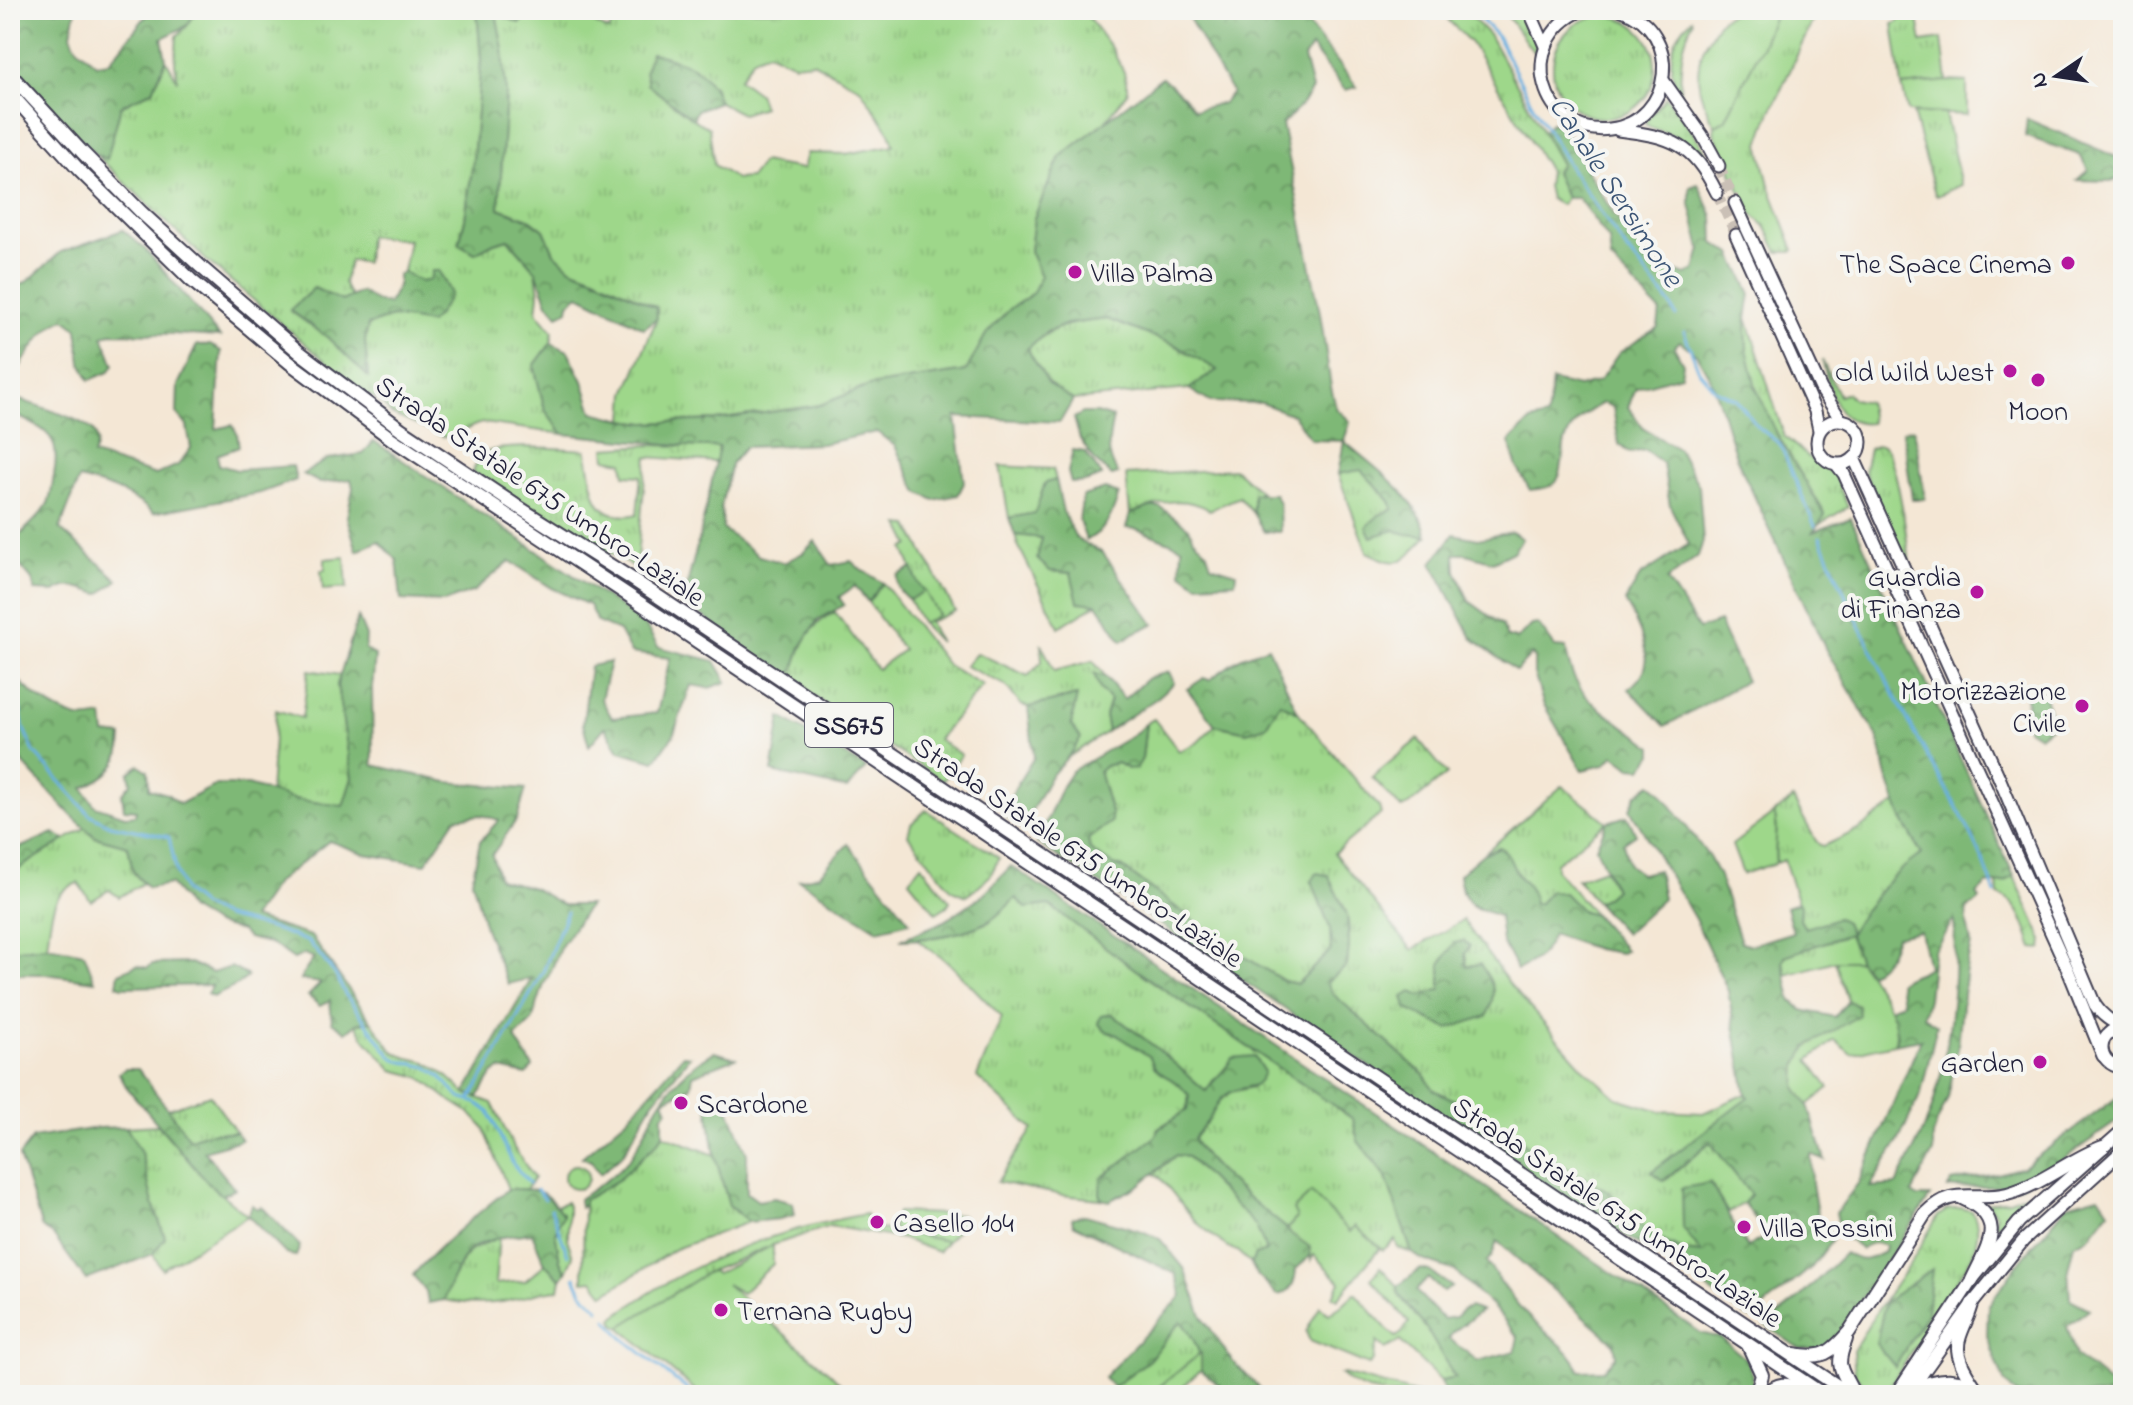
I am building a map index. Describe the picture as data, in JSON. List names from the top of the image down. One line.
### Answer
{"streets":{"highway":["Strada Statale 675 Umbro-Laziale","SS675"]},"water":["Canale Sersimone"],"places":["The Space Cinema","Villa Palma","Old Wild West","Moon","Guardia di Finanza","Motorizzazione Civile","Garden","Scardone","Casello 104","Villa Rossini","Ternana Rugby"],"north":"left"}
